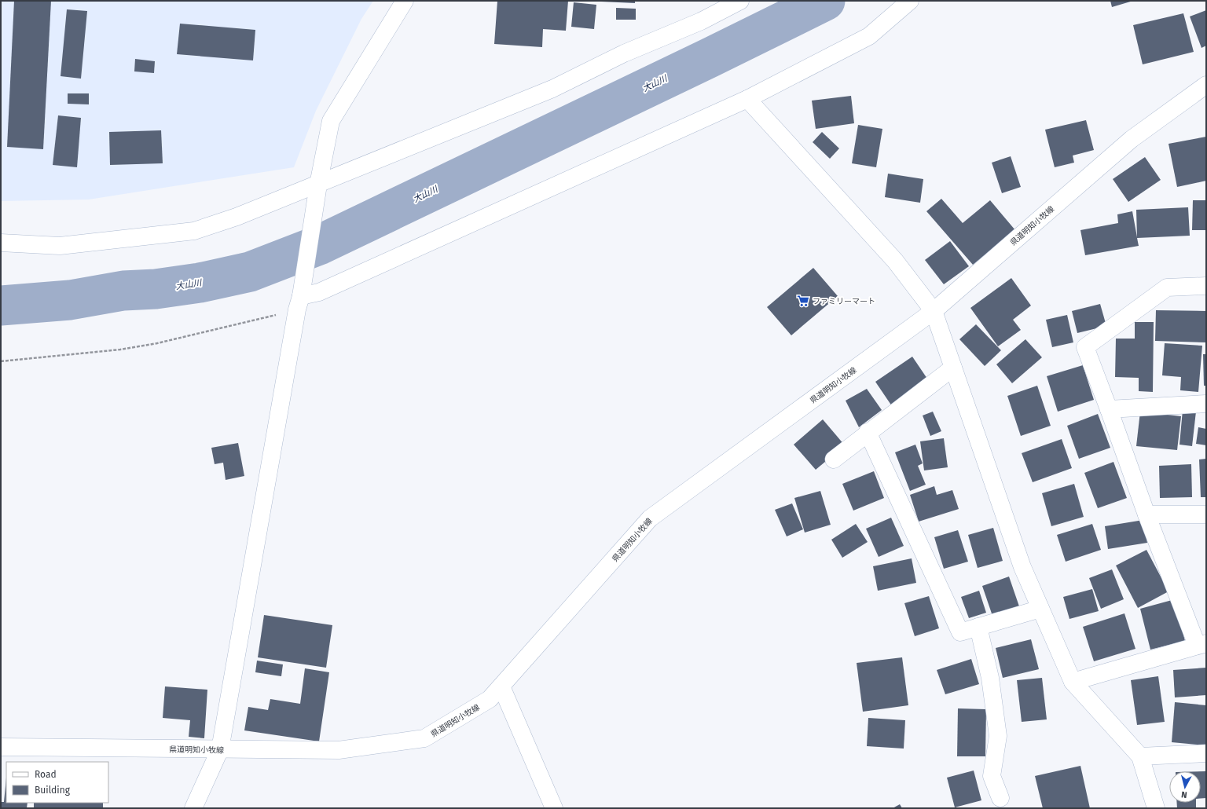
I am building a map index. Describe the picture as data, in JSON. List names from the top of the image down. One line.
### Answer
{"streets":{"street":["県道明知小牧線"]},"water":["大山川"],"places":{"supermarket":["ファミリーマート"]},"legend":["Road","Building"],"north":"bottom"}
